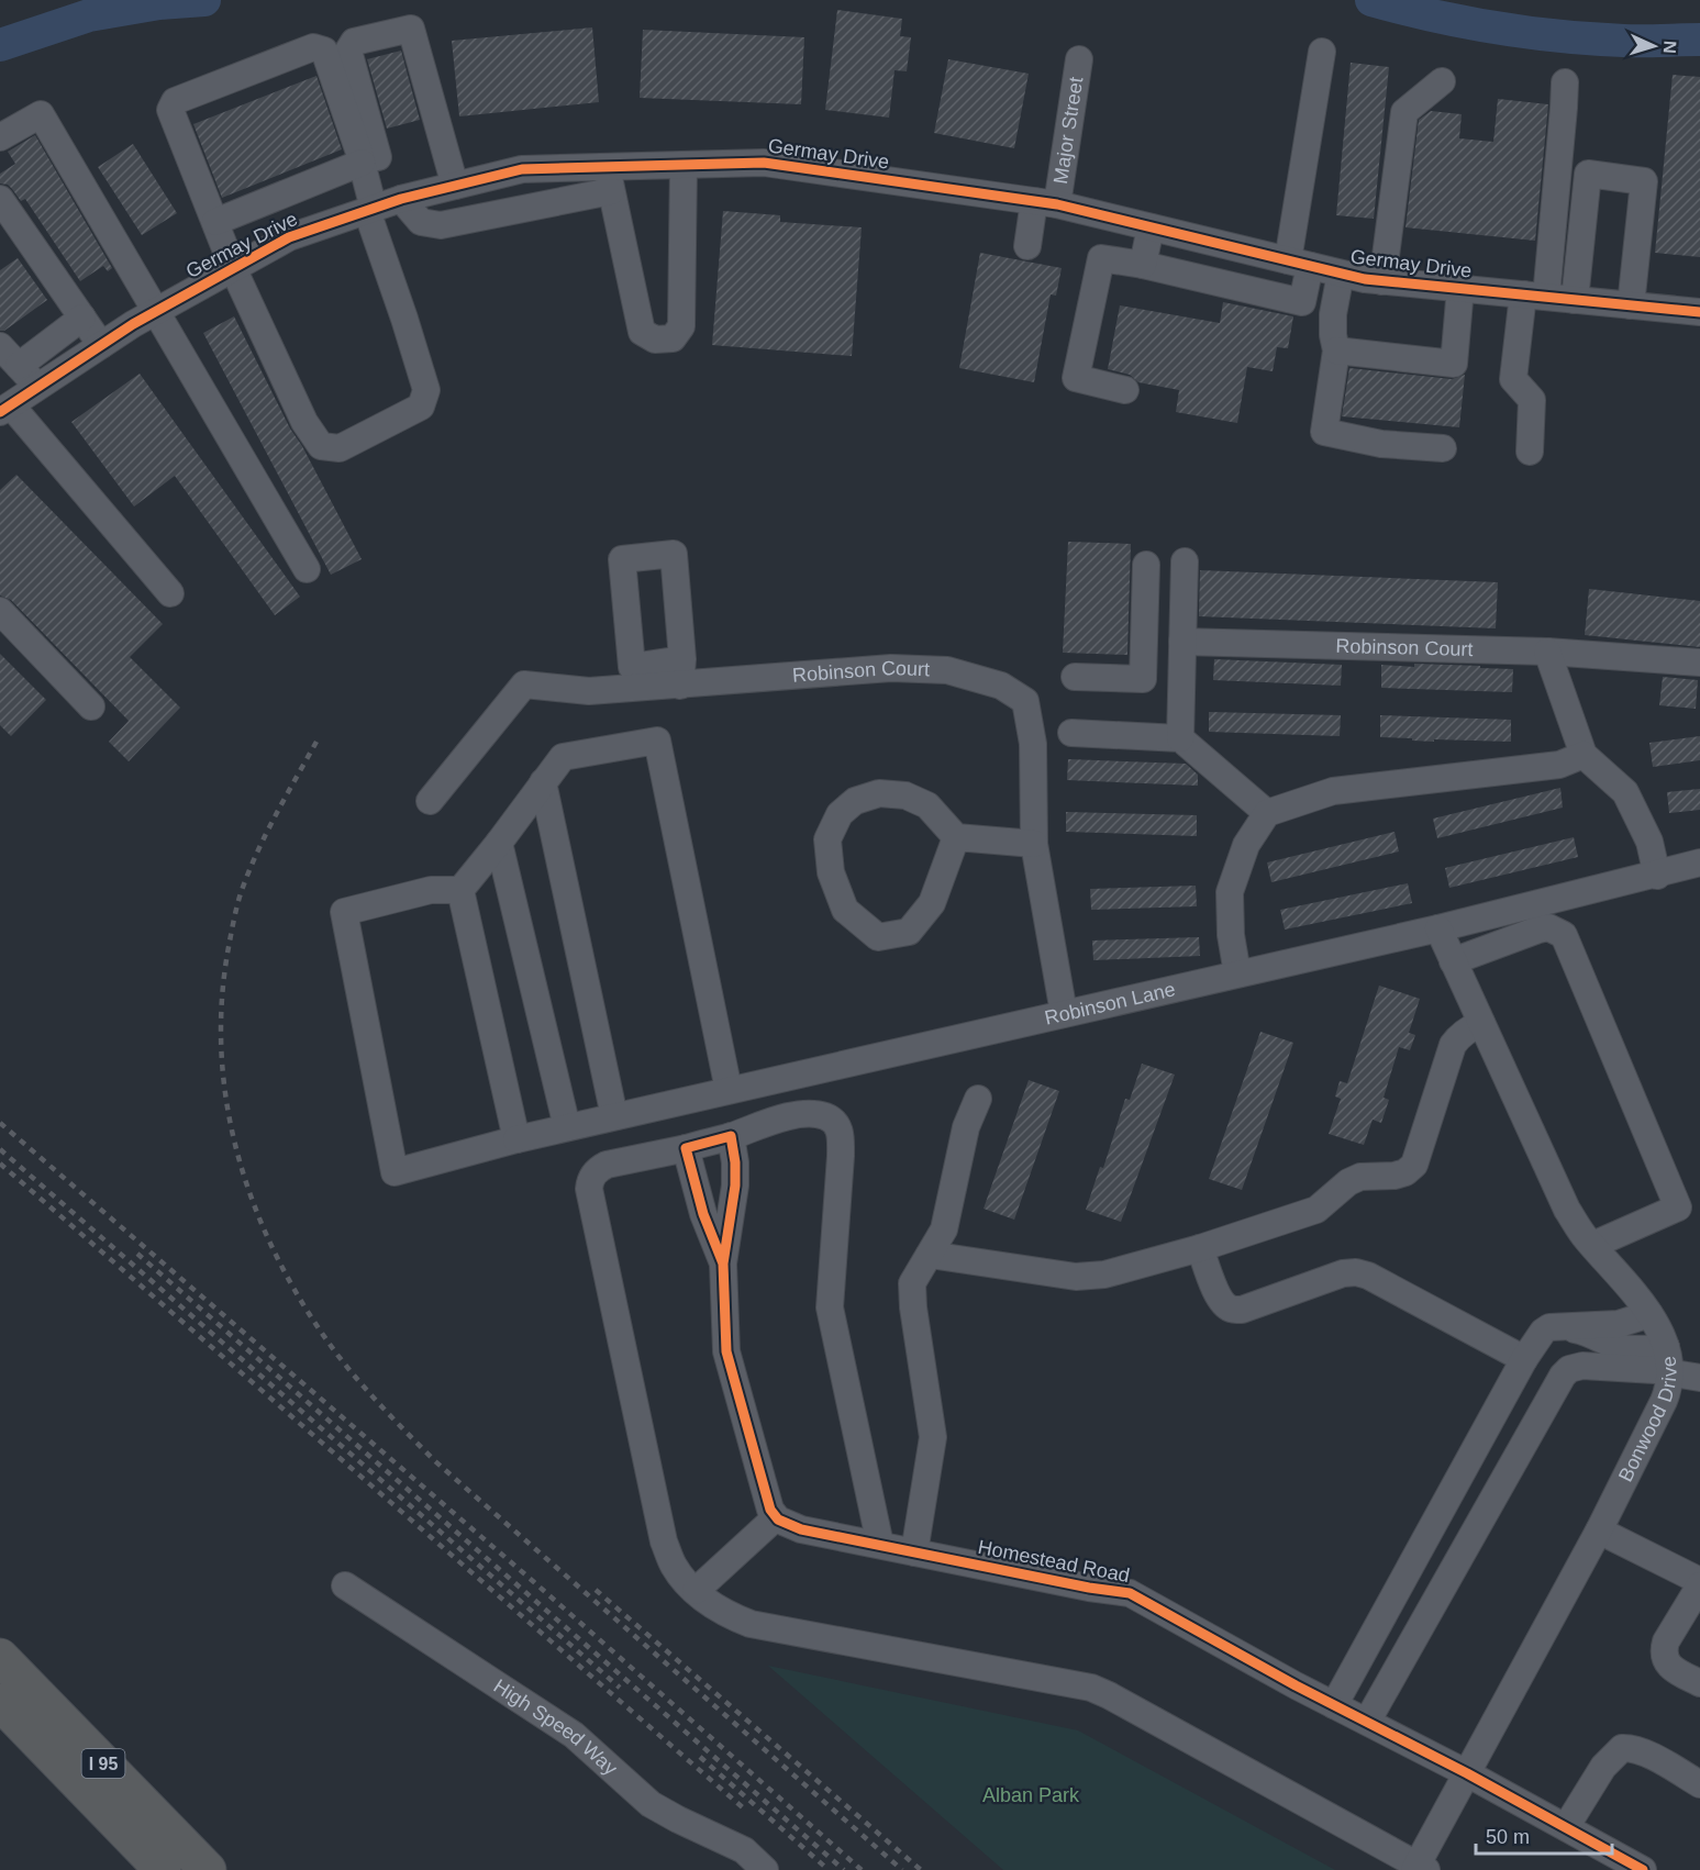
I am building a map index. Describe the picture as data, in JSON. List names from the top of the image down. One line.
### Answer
{"streets":{"highway":["I 95"],"street":["Major Street","Germay Drive","Robinson Court","Robinson Lane","Bonwood Drive","Homestead Road","High Speed Way"]},"crossings":[["Major Street","Germay Drive"],["Robinson Court","Robinson Lane"],["Robinson Lane","Bonwood Drive"],["Bonwood Drive","Homestead Road"]],"parks":["Alban Park"],"scale_bar":"50 m","north":"right"}
